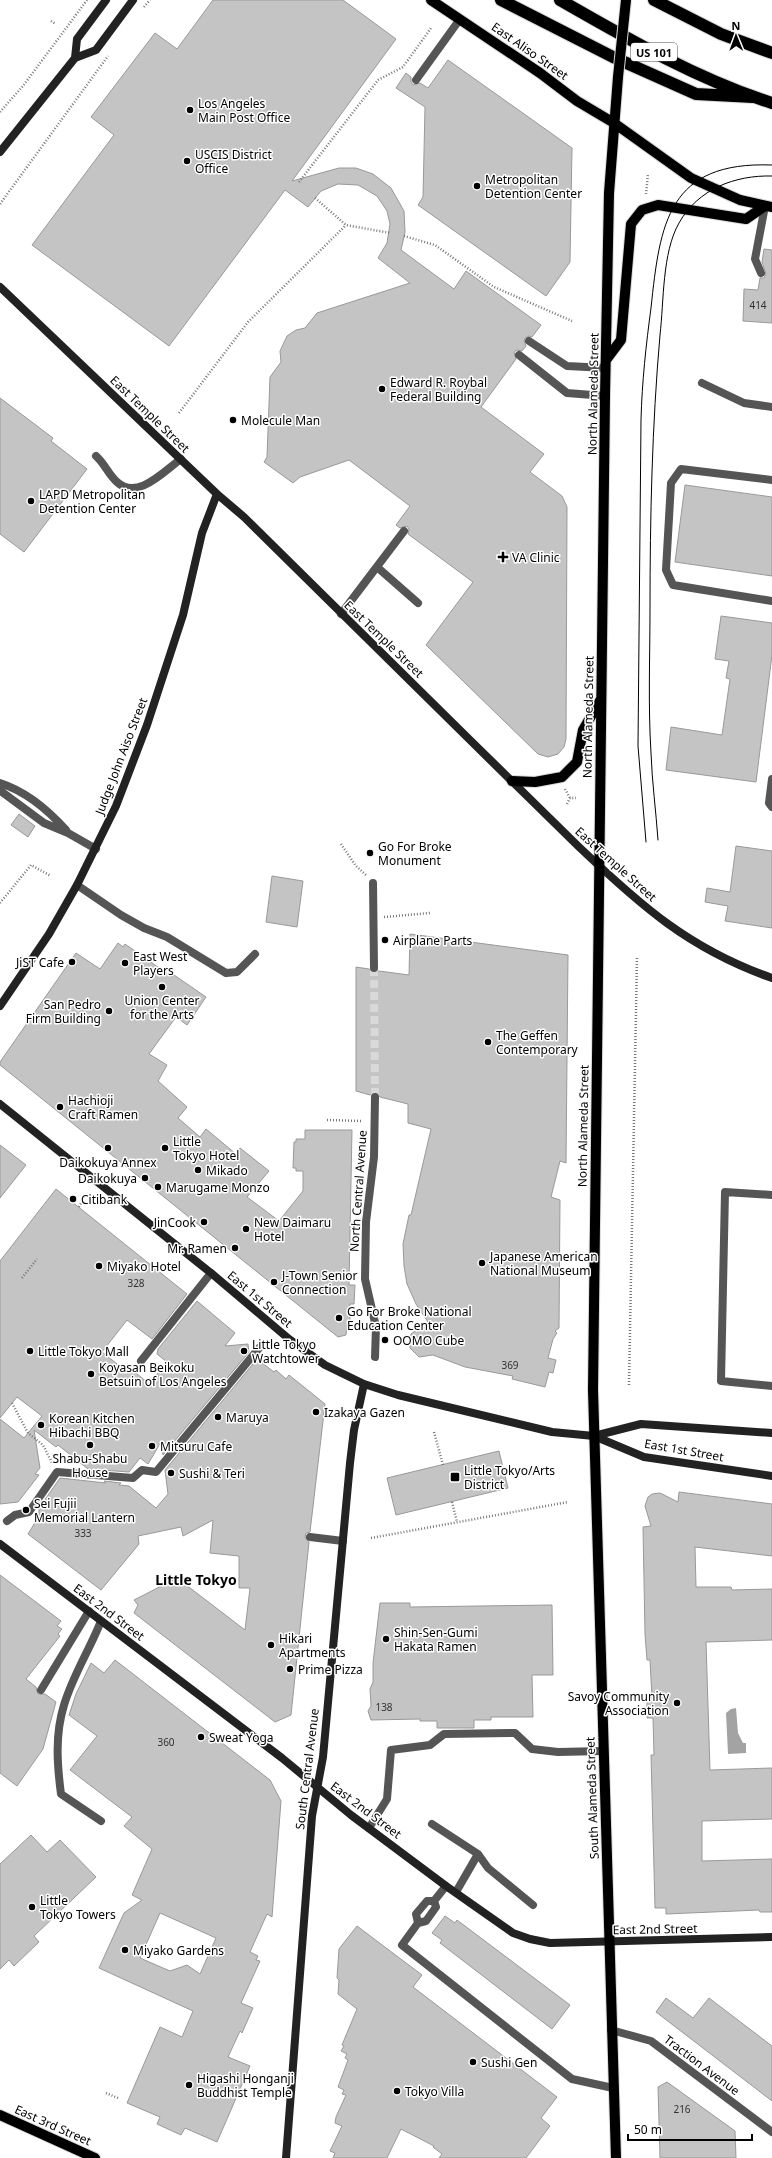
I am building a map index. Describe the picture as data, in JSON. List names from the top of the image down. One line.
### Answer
{"streets":{"highway":["US 101"],"main road":["East Aliso Street","North Alameda Street","East Temple Street","Judge John Aiso Street","East 1st Street","East 2nd Street","South Central Avenue","South Alameda Street","East 3rd Street"],"street":["North Central Avenue","Traction Avenue"]},"crossings":[["East Aliso Street","North Alameda Street"],["North Alameda Street","East Temple Street"],["North Alameda Street","East 1st Street"],["North Alameda Street","South Alameda Street"],["East Temple Street","Judge John Aiso Street"],["East 1st Street","South Central Avenue"],["East 1st Street","South Alameda Street"],["East 2nd Street","South Central Avenue"],["East 2nd Street","South Alameda Street"],["South Alameda Street","Traction Avenue"]],"districts":["Little Tokyo"],"places":{"other":["Los Angeles Main Post Office","USCIS District Office","Metropolitan Detention Center","Edward R. Roybal Federal Building","Molecule Man","LAPD Metropolitan Detention Center","Go For Broke Monument","Airplane Parts","JiST Cafe","East West Players","Union Center for the Arts","San Pedro Firm Building","The Geffen Contemporary","Hachioji Craft Ramen","Daikokuya Annex","Little Tokyo Hotel","Mikado","Daikokuya","Marugame Monzo","Citibank","JinCook","New Daimaru Hotel","Mr. Ramen","Japanese American National Museum","Miyako Hotel","J-Town Senior Connection","Go For Broke National Education Center","OOMO Cube","Little Tokyo Mall","Little Tokyo Watchtower","Koyasan Beikoku Betsuin of Los Angeles","Izakaya Gazen","Maruya","Korean Kitchen Hibachi BBQ","Shabu-Shabu House","Mitsuru Cafe","Sushi & Teri","Sei Fujii Memorial Lantern","Shin-Sen-Gumi Hakata Ramen","Hikari Apartments","Prime Pizza","Savoy Community Association","Sweat Yoga","Little Tokyo Towers","Miyako Gardens","Sushi Gen","Higashi Honganji Buddhist Temple","Tokyo Villa"],"health":["VA Clinic"],"transit":["Little Tokyo/Arts District"]},"house_numbers":["414","328","369","333","138","360","216"],"scale_bar":"50 m","north":"top"}
